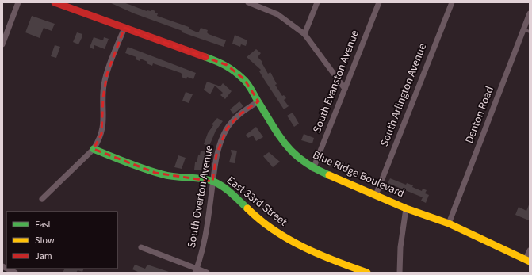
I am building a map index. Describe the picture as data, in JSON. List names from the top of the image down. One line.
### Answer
{"streets":{"street":["South Evanston Avenue","South Arlington Avenue","Denton Road","Blue Ridge Boulevard","South Overton Avenue","East 33rd Street"]},"crossings":[["South Evanston Avenue","Blue Ridge Boulevard"],["South Arlington Avenue","Blue Ridge Boulevard"],["Denton Road","Blue Ridge Boulevard"],["Blue Ridge Boulevard","South Overton Avenue"],["South Overton Avenue","East 33rd Street"]],"legend":["Fast","Slow","Jam"]}
